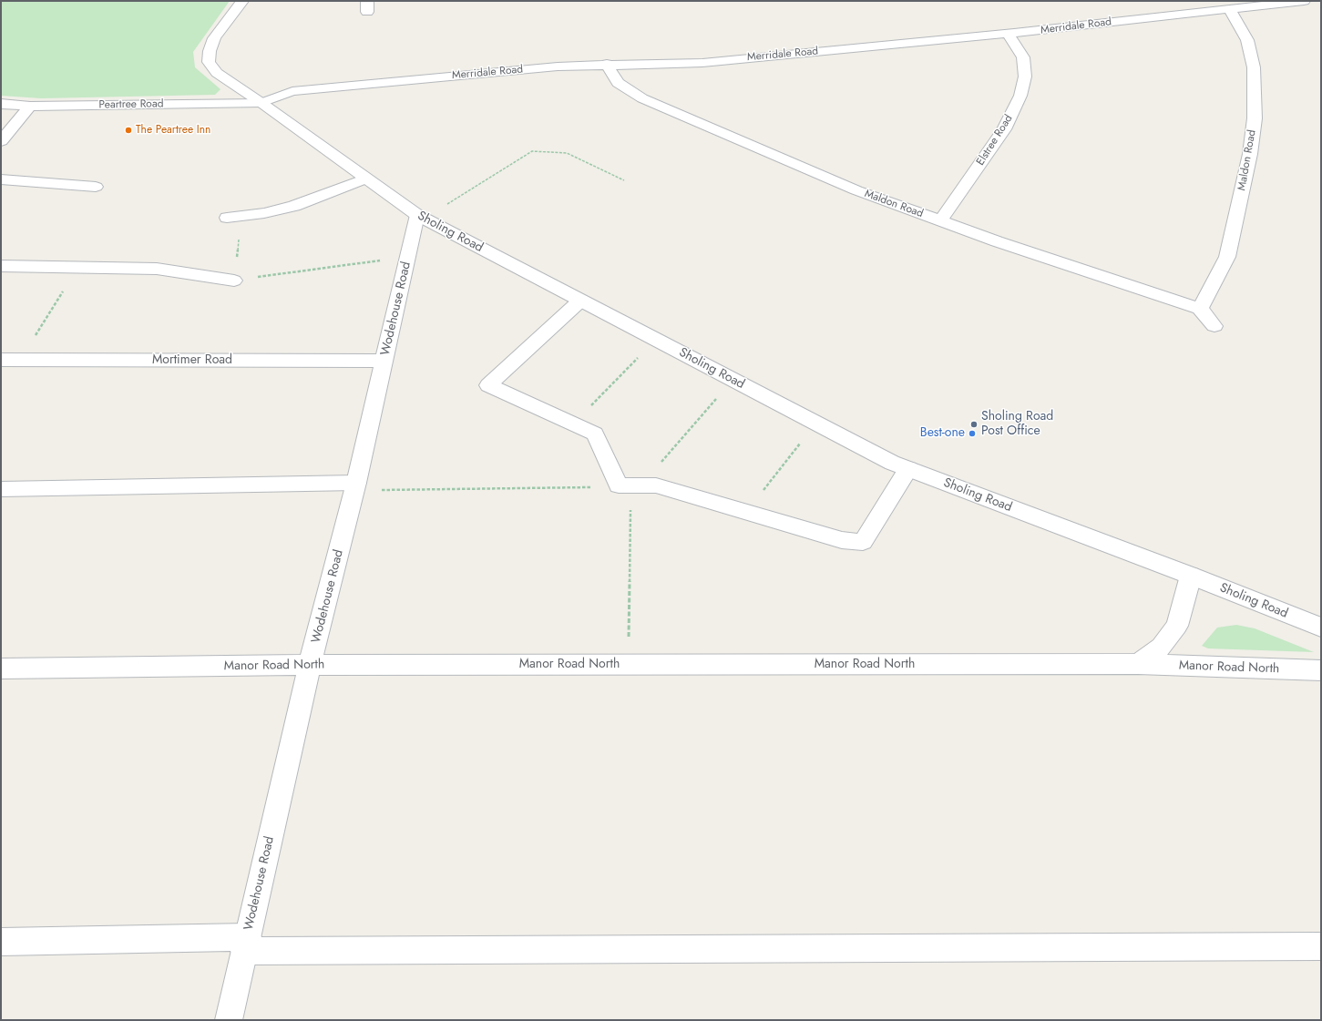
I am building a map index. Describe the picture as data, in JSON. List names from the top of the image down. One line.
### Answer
{"streets":{"street":["Merridale Road","Peartree Road","Elstree Road","Maldon Road","Sholing Road","Wodehouse Road","Mortimer Road","Manor Road North"]},"crossings":[["Merridale Road","Peartree Road"],["Merridale Road","Elstree Road"],["Merridale Road","Maldon Road"],["Merridale Road","Sholing Road"],["Peartree Road","Sholing Road"],["Elstree Road","Maldon Road"],["Sholing Road","Wodehouse Road"],["Wodehouse Road","Mortimer Road"],["Wodehouse Road","Manor Road North"]],"places":["The Peartree Inn","Sholing Road Post Office","Best-one"]}
